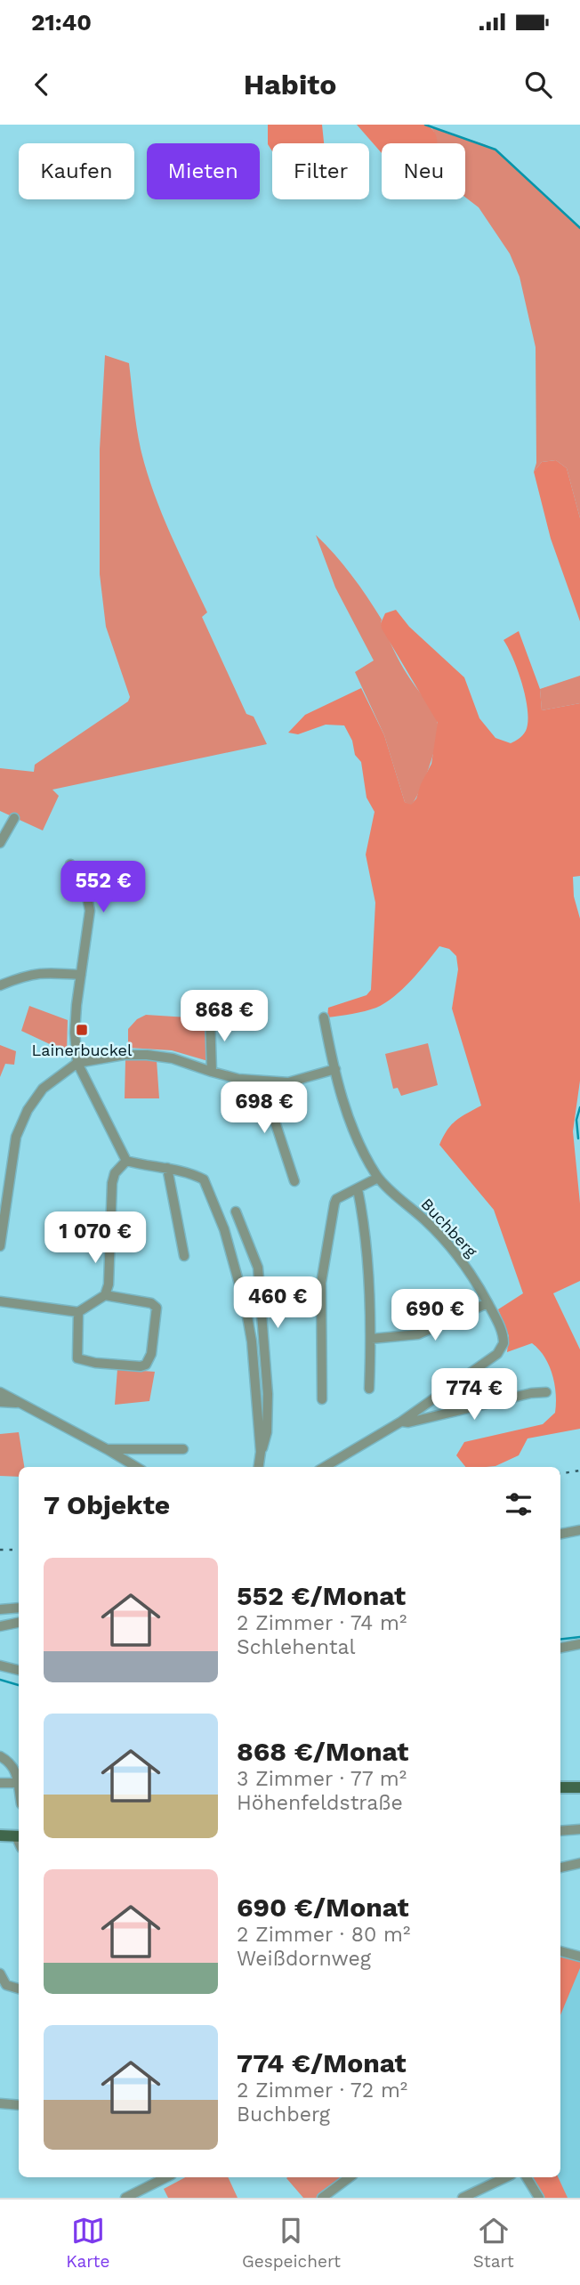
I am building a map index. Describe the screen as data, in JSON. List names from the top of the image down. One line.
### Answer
{"streets":{"street":["Buchberg"]},"places":{"transit":["Lainerbuckel"]},"page":{"status":"21:40","header":"Habito","chip":["Kaufen","Mieten","Filter","Neu"],"price":["552 €","868 €","698 €","1 070 €","460 €","690 €","774 €"],"heading":"7 Objekte","list":[{"name":"552 €/Monat","note":"2 Zimmer · 74 m² · Schlehental"},{"name":"868 €/Monat","note":"3 Zimmer · 77 m² · Höhenfeldstraße"},{"name":"690 €/Monat","note":"2 Zimmer · 80 m² · Weißdornweg"},{"name":"774 €/Monat","note":"2 Zimmer · 72 m² · Buchberg"}],"tabs":["Karte","Gespeichert","Start"]}}
